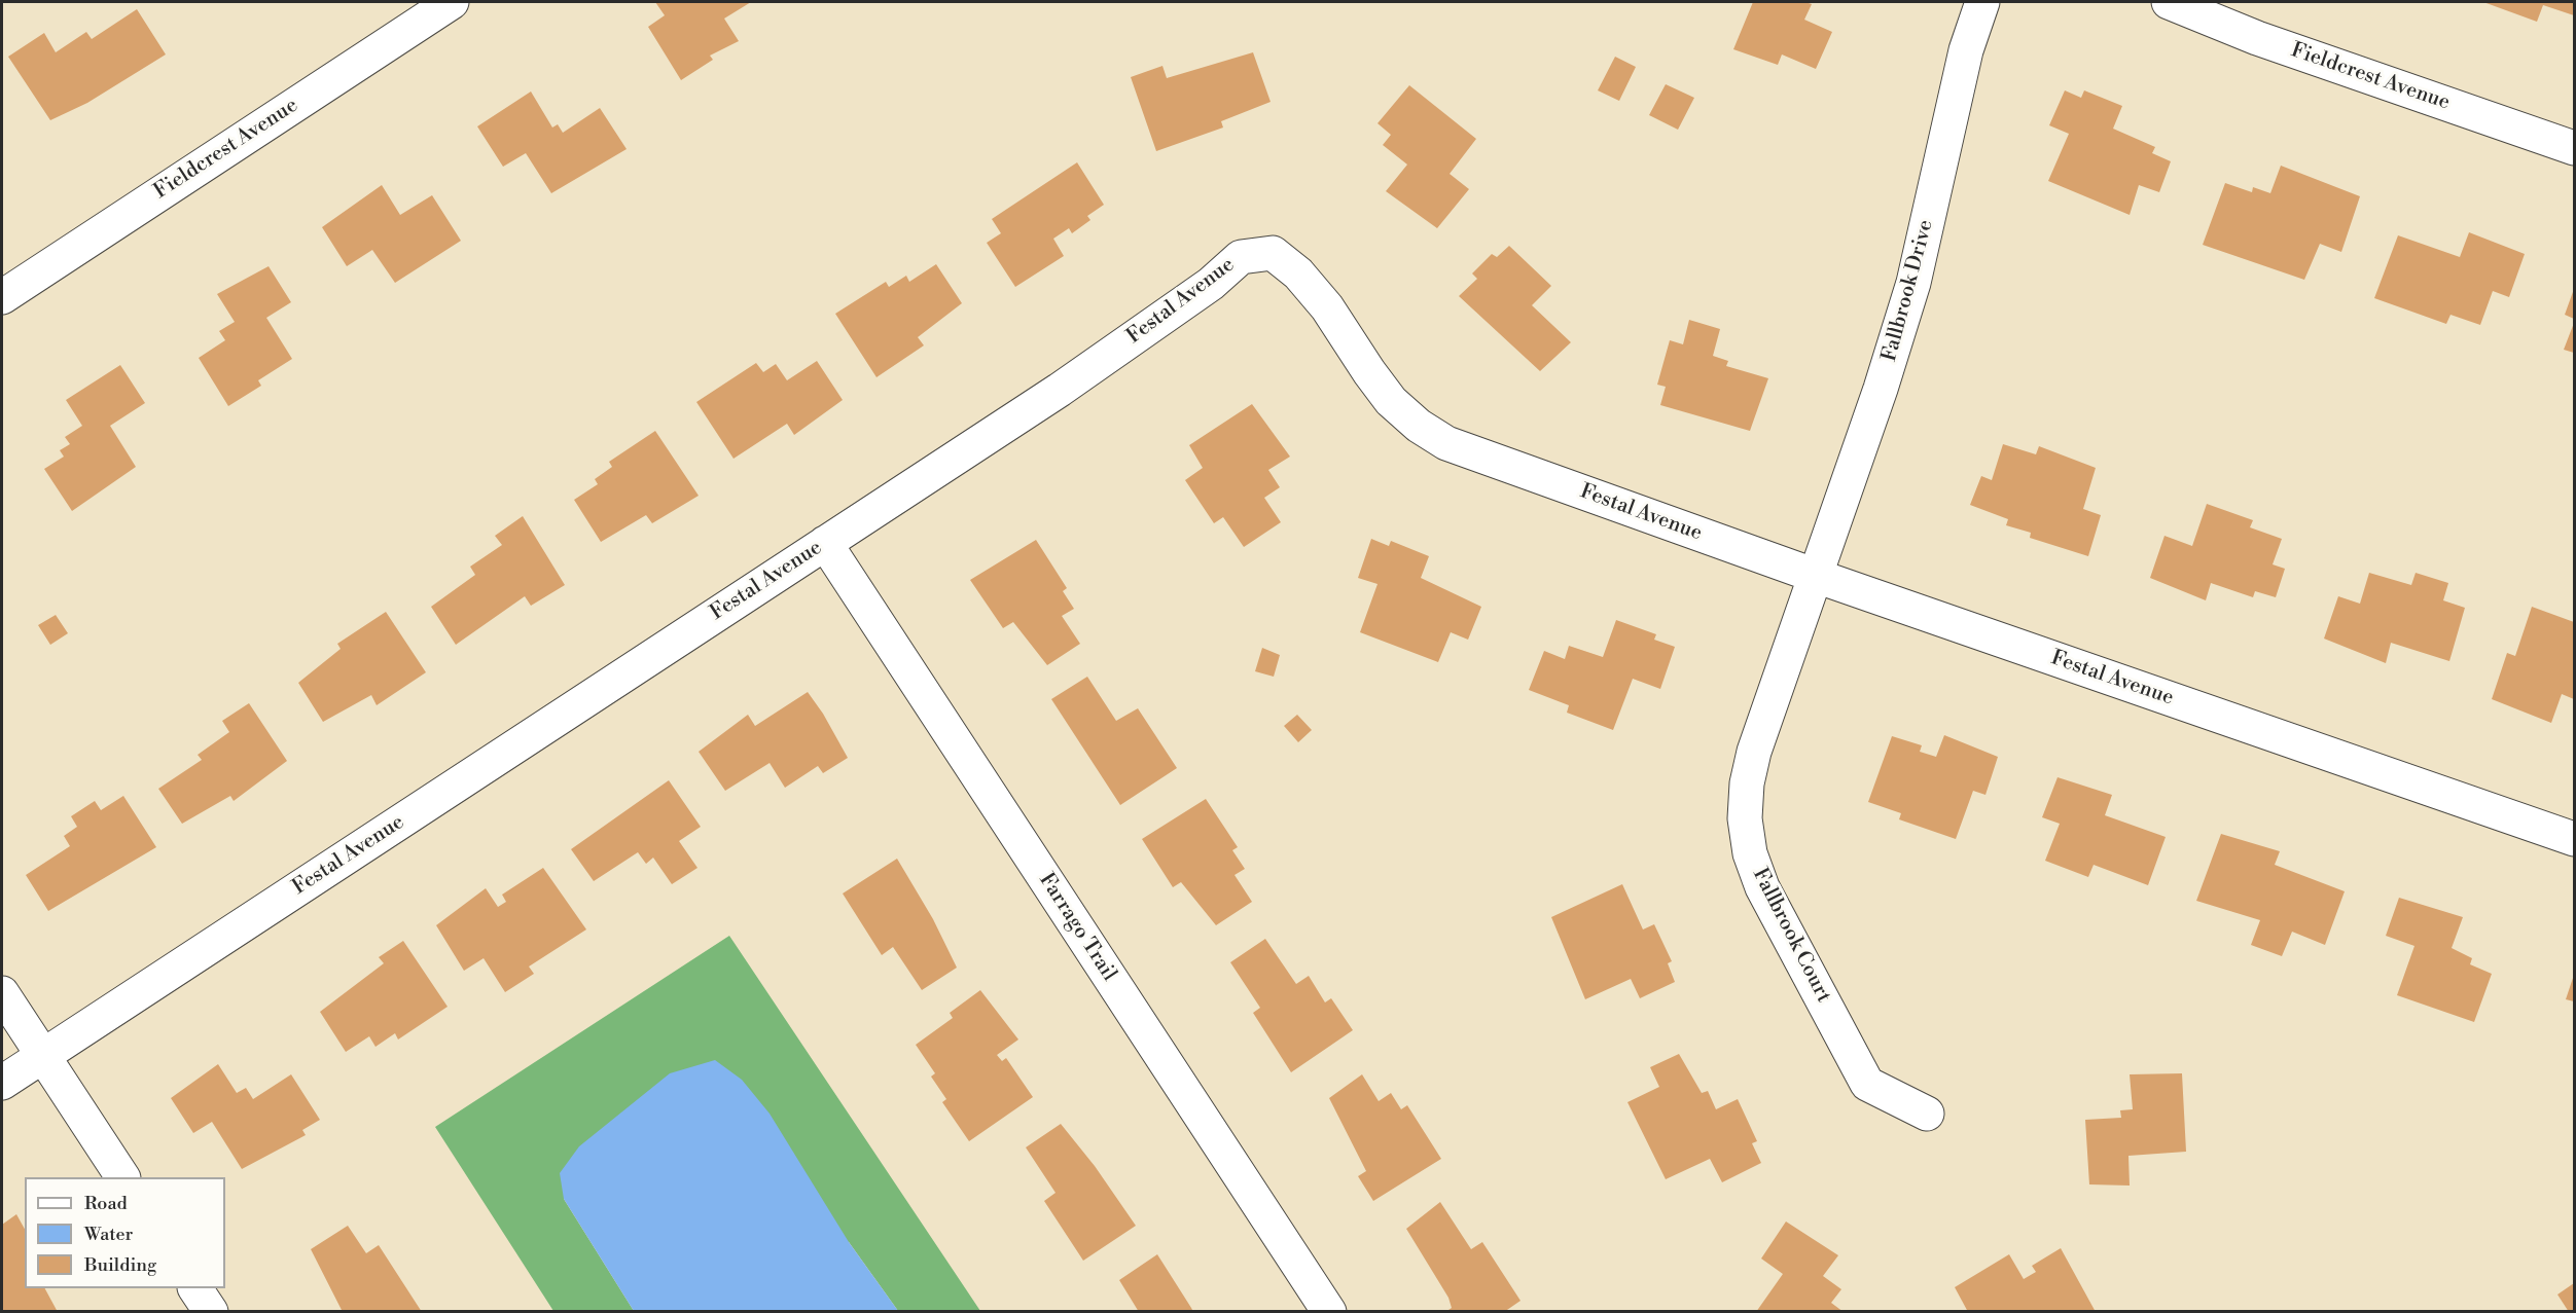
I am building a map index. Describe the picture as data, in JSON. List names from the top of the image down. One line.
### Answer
{"streets":{"street":["Fieldcrest Avenue","Fallbrook Drive","Festal Avenue","Farrago Trail","Fallbrook Court"]},"crossings":[["Fallbrook Drive","Festal Avenue"],["Fallbrook Drive","Fallbrook Court"],["Festal Avenue","Farrago Trail"],["Festal Avenue","Fallbrook Court"]],"legend":["Road","Water","Building"]}
